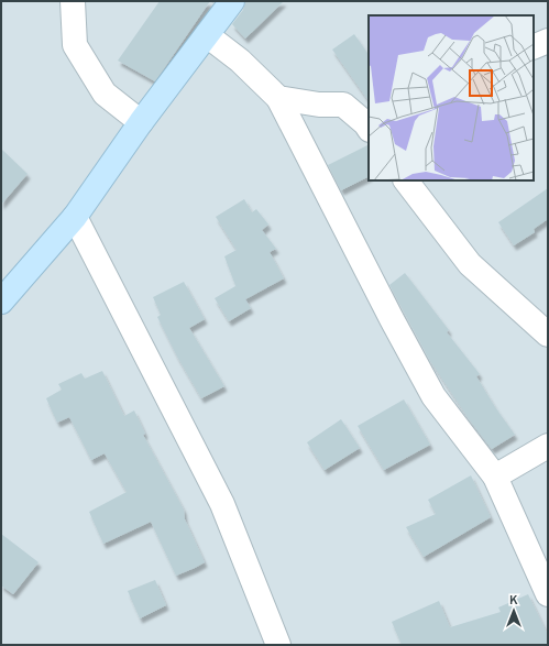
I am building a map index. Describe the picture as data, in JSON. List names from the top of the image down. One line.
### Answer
{"north":"top"}
